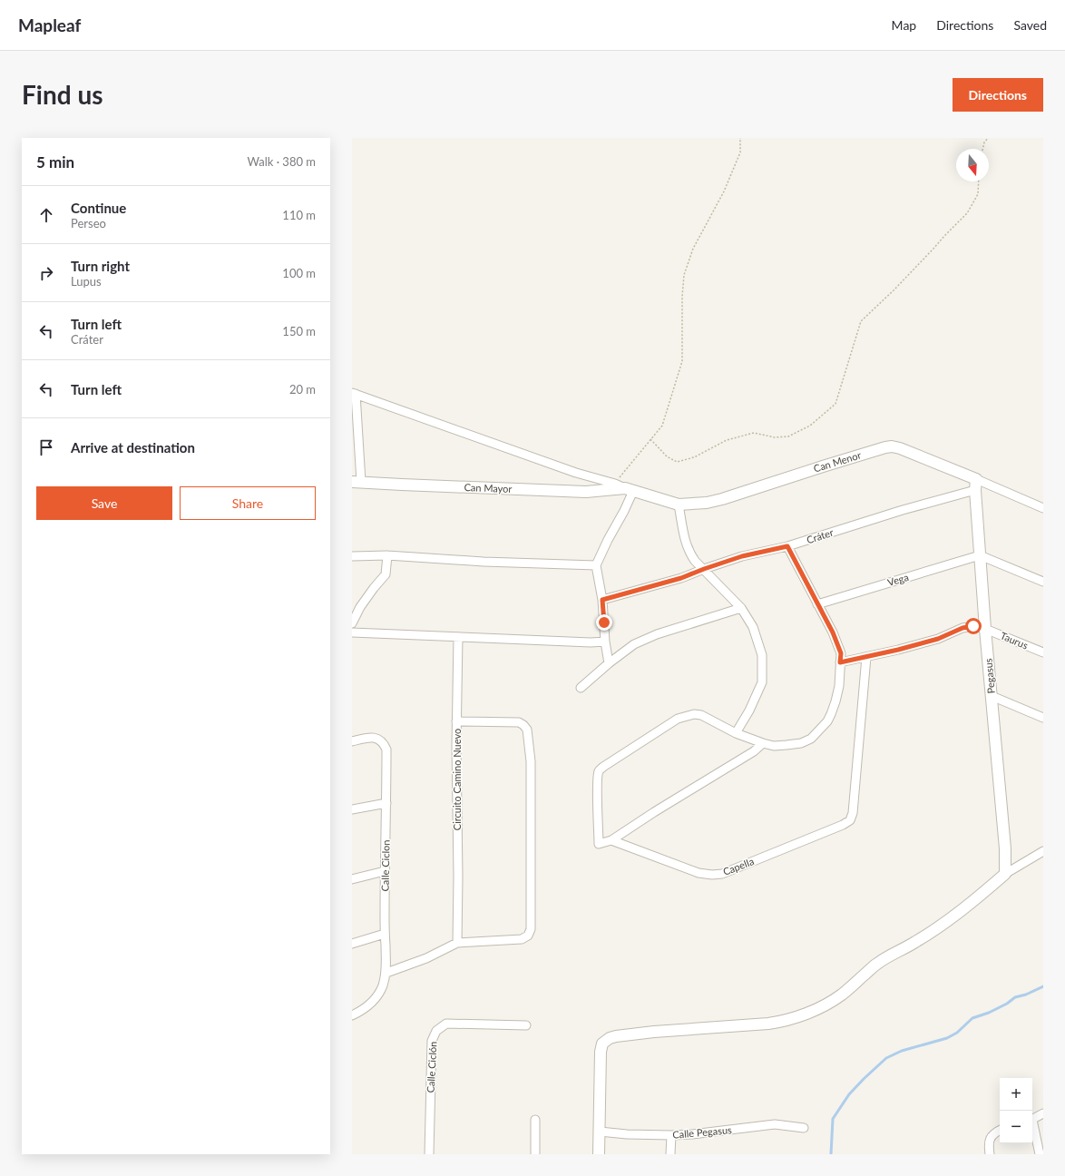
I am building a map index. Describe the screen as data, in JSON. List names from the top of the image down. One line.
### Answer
{"streets":{"street":["Can Menor","Can Mayor","Cráter","Vega","Taurus","Pegasus","Circuito Camino Nuevo","Calle Ciclon","Capella","Calle Ciclón","Calle Pegasus"]},"crossings":[["Can Menor","Can Mayor"],["Can Menor","Cráter"],["Can Menor","Pegasus"],["Cráter","Pegasus"],["Vega","Pegasus"],["Taurus","Pegasus"],["Taurus","Capella"]],"north":"bottom","page":{"header":"Mapleaf","nav":["Map","Directions","Saved"],"buttons":["Directions",["Save","Share"]],"title":"Find us","heading":["5 min","Walk · 380 m"],"list":[["Continue","Perseo","110 m"],["Turn right","Lupus","100 m"],["Turn left","Cráter","150 m"],["Turn left","20 m"],"Arrive at destination"],"map_buttons":["+","−"]}}
